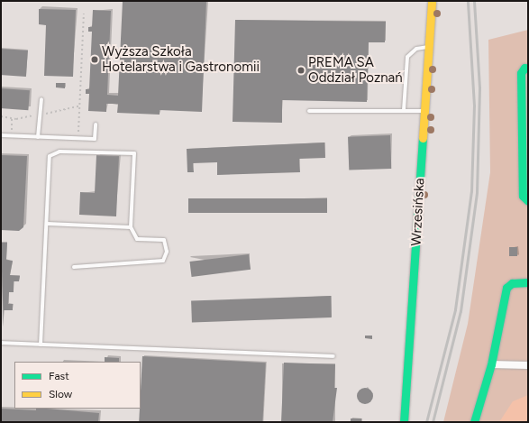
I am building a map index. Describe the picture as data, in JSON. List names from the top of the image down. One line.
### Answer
{"streets":{"street":["Wrzesińska"]},"places":["Wyższa Szkoła Hotelarstwa i Gastronomii","PREMA SA Oddział Poznań"],"legend":["Fast","Slow"]}
